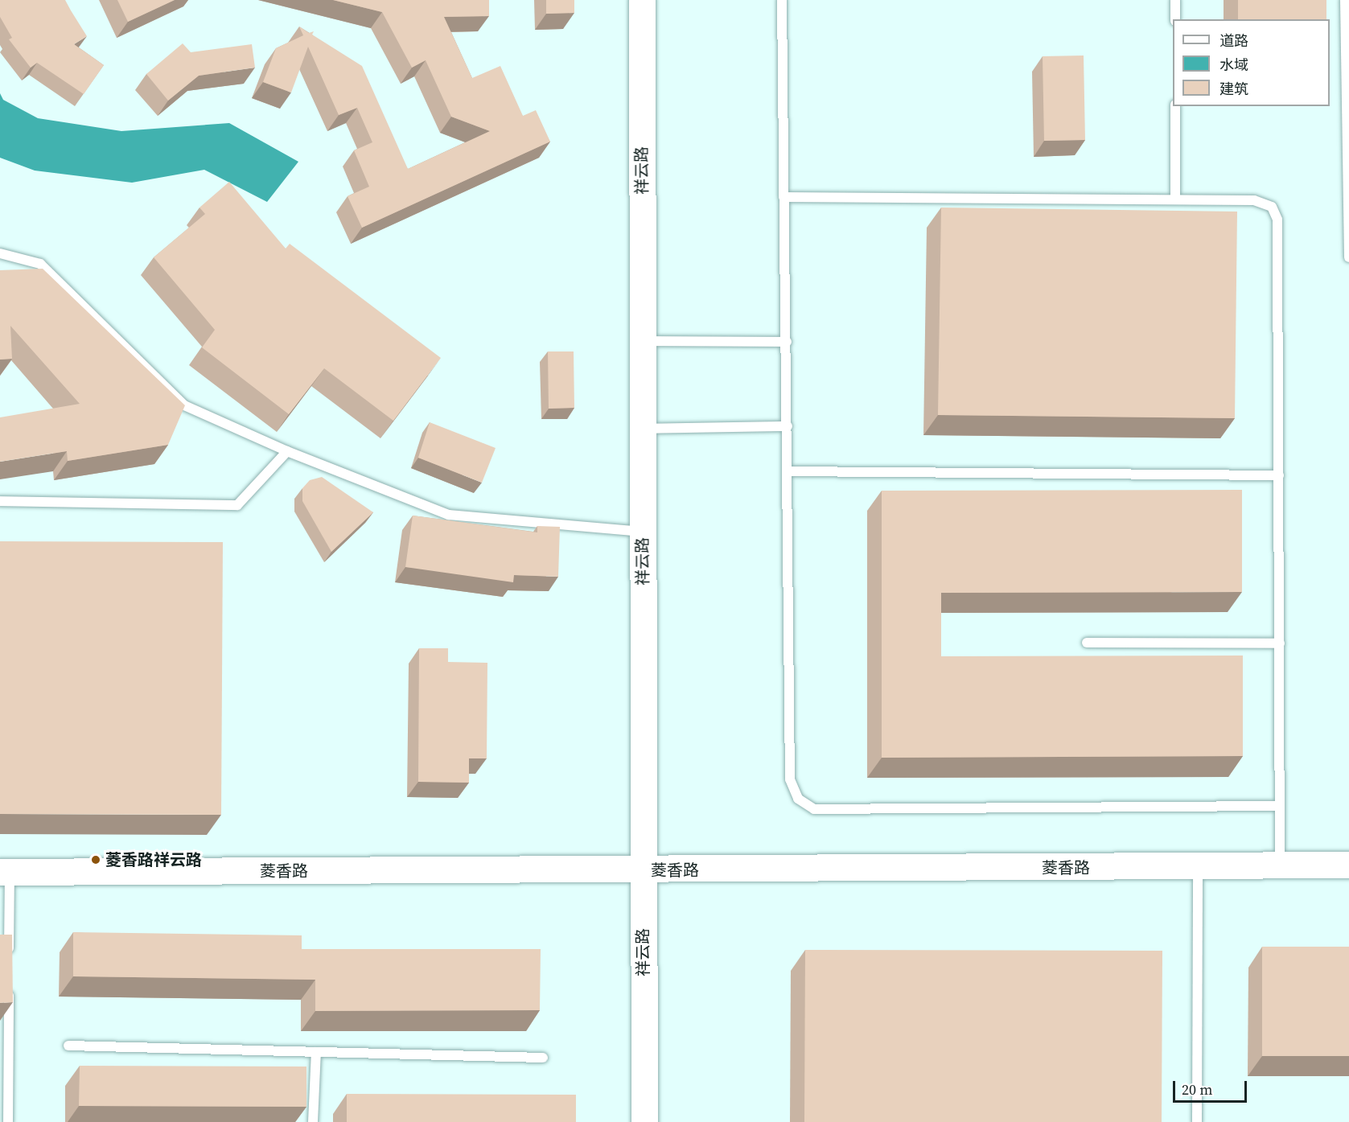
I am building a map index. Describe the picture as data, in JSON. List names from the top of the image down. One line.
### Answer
{"streets":{"street":["祥云路","菱香路"]},"crossings":[["祥云路","菱香路"]],"places":["菱香路祥云路"],"legend":["道路","水域","建筑"],"scale_bar":"20 m"}
